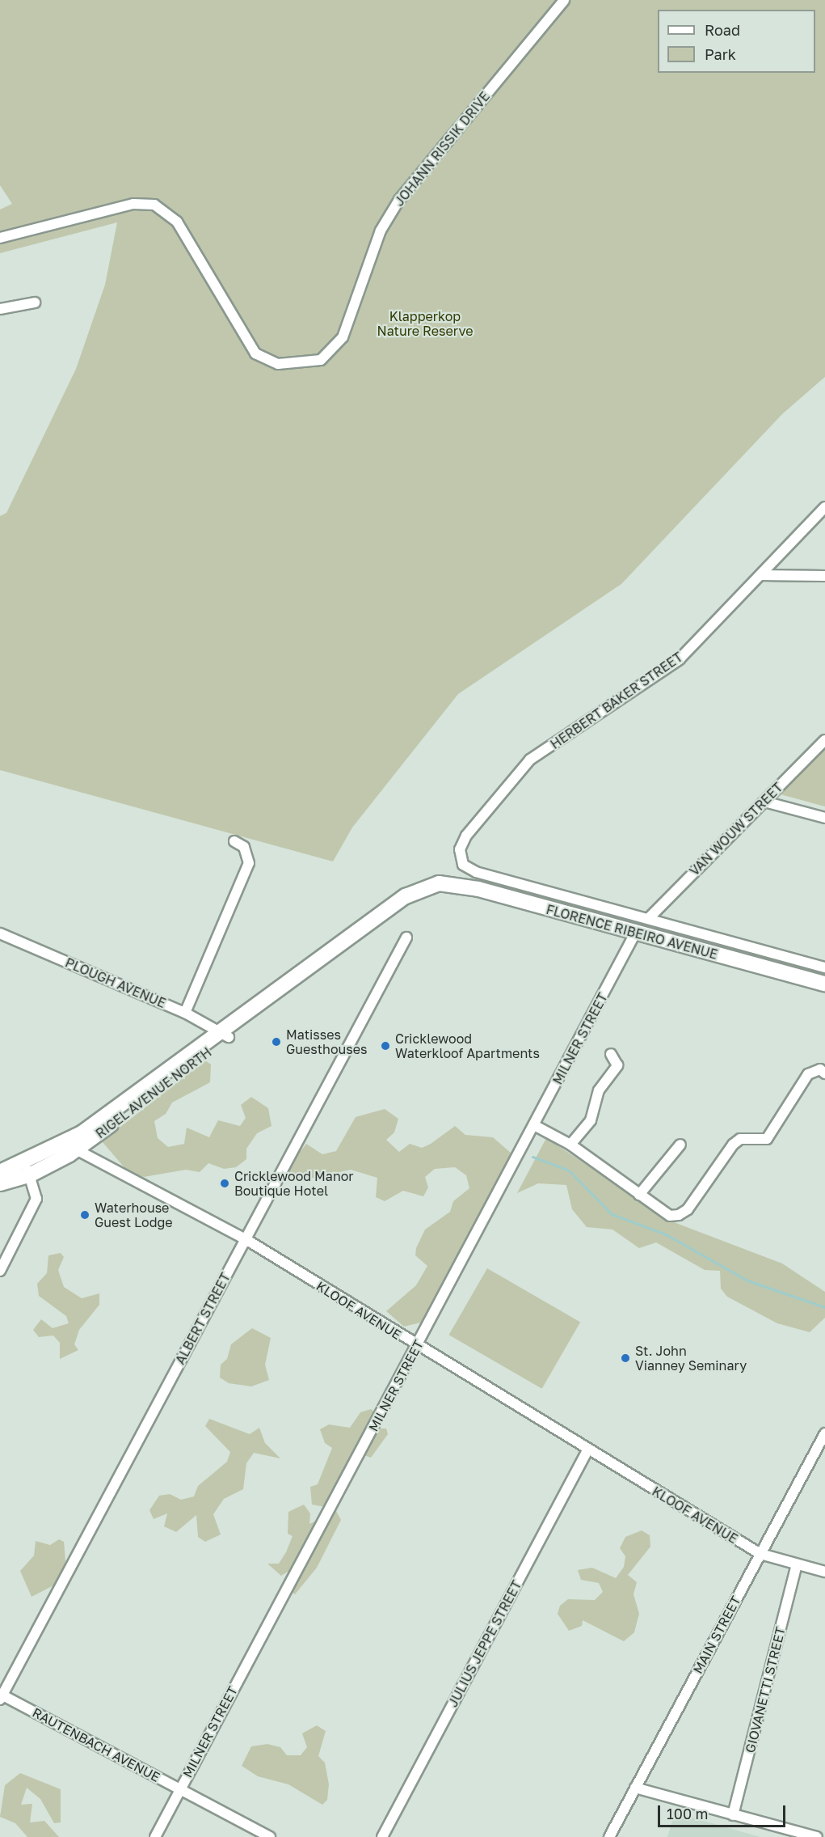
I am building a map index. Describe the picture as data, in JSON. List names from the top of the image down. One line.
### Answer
{"streets":{"main road":["FLORENCE RIBEIRO AVENUE","RIGEL AVENUE NORTH"],"street":["JOHANN RISSIK DRIVE","HERBERT BAKER STREET","VAN WOUW STREET","PLOUGH AVENUE","MILNER STREET","KLOOF AVENUE","ALBERT STREET","MAIN STREET","JULIUS JEPPE STREET","GIOVANETTI STREET","RAUTENBACH AVENUE"]},"crossings":[["HERBERT BAKER STREET","VAN WOUW STREET"],["FLORENCE RIBEIRO AVENUE","MILNER STREET"],["FLORENCE RIBEIRO AVENUE","RIGEL AVENUE NORTH"],["PLOUGH AVENUE","RIGEL AVENUE NORTH"],["MILNER STREET","KLOOF AVENUE"],["MILNER STREET","RAUTENBACH AVENUE"],["RIGEL AVENUE NORTH","KLOOF AVENUE"],["KLOOF AVENUE","ALBERT STREET"],["KLOOF AVENUE","MAIN STREET"],["KLOOF AVENUE","JULIUS JEPPE STREET"],["KLOOF AVENUE","GIOVANETTI STREET"],["ALBERT STREET","RAUTENBACH AVENUE"]],"parks":["Klapperkop Nature Reserve"],"places":["Matisses Guesthouses","Cricklewood Waterkloof Apartments","Cricklewood Manor Boutique Hotel","Waterhouse Guest Lodge","St. John Vianney Seminary"],"legend":["Road","Park"],"scale_bar":"100 m"}
